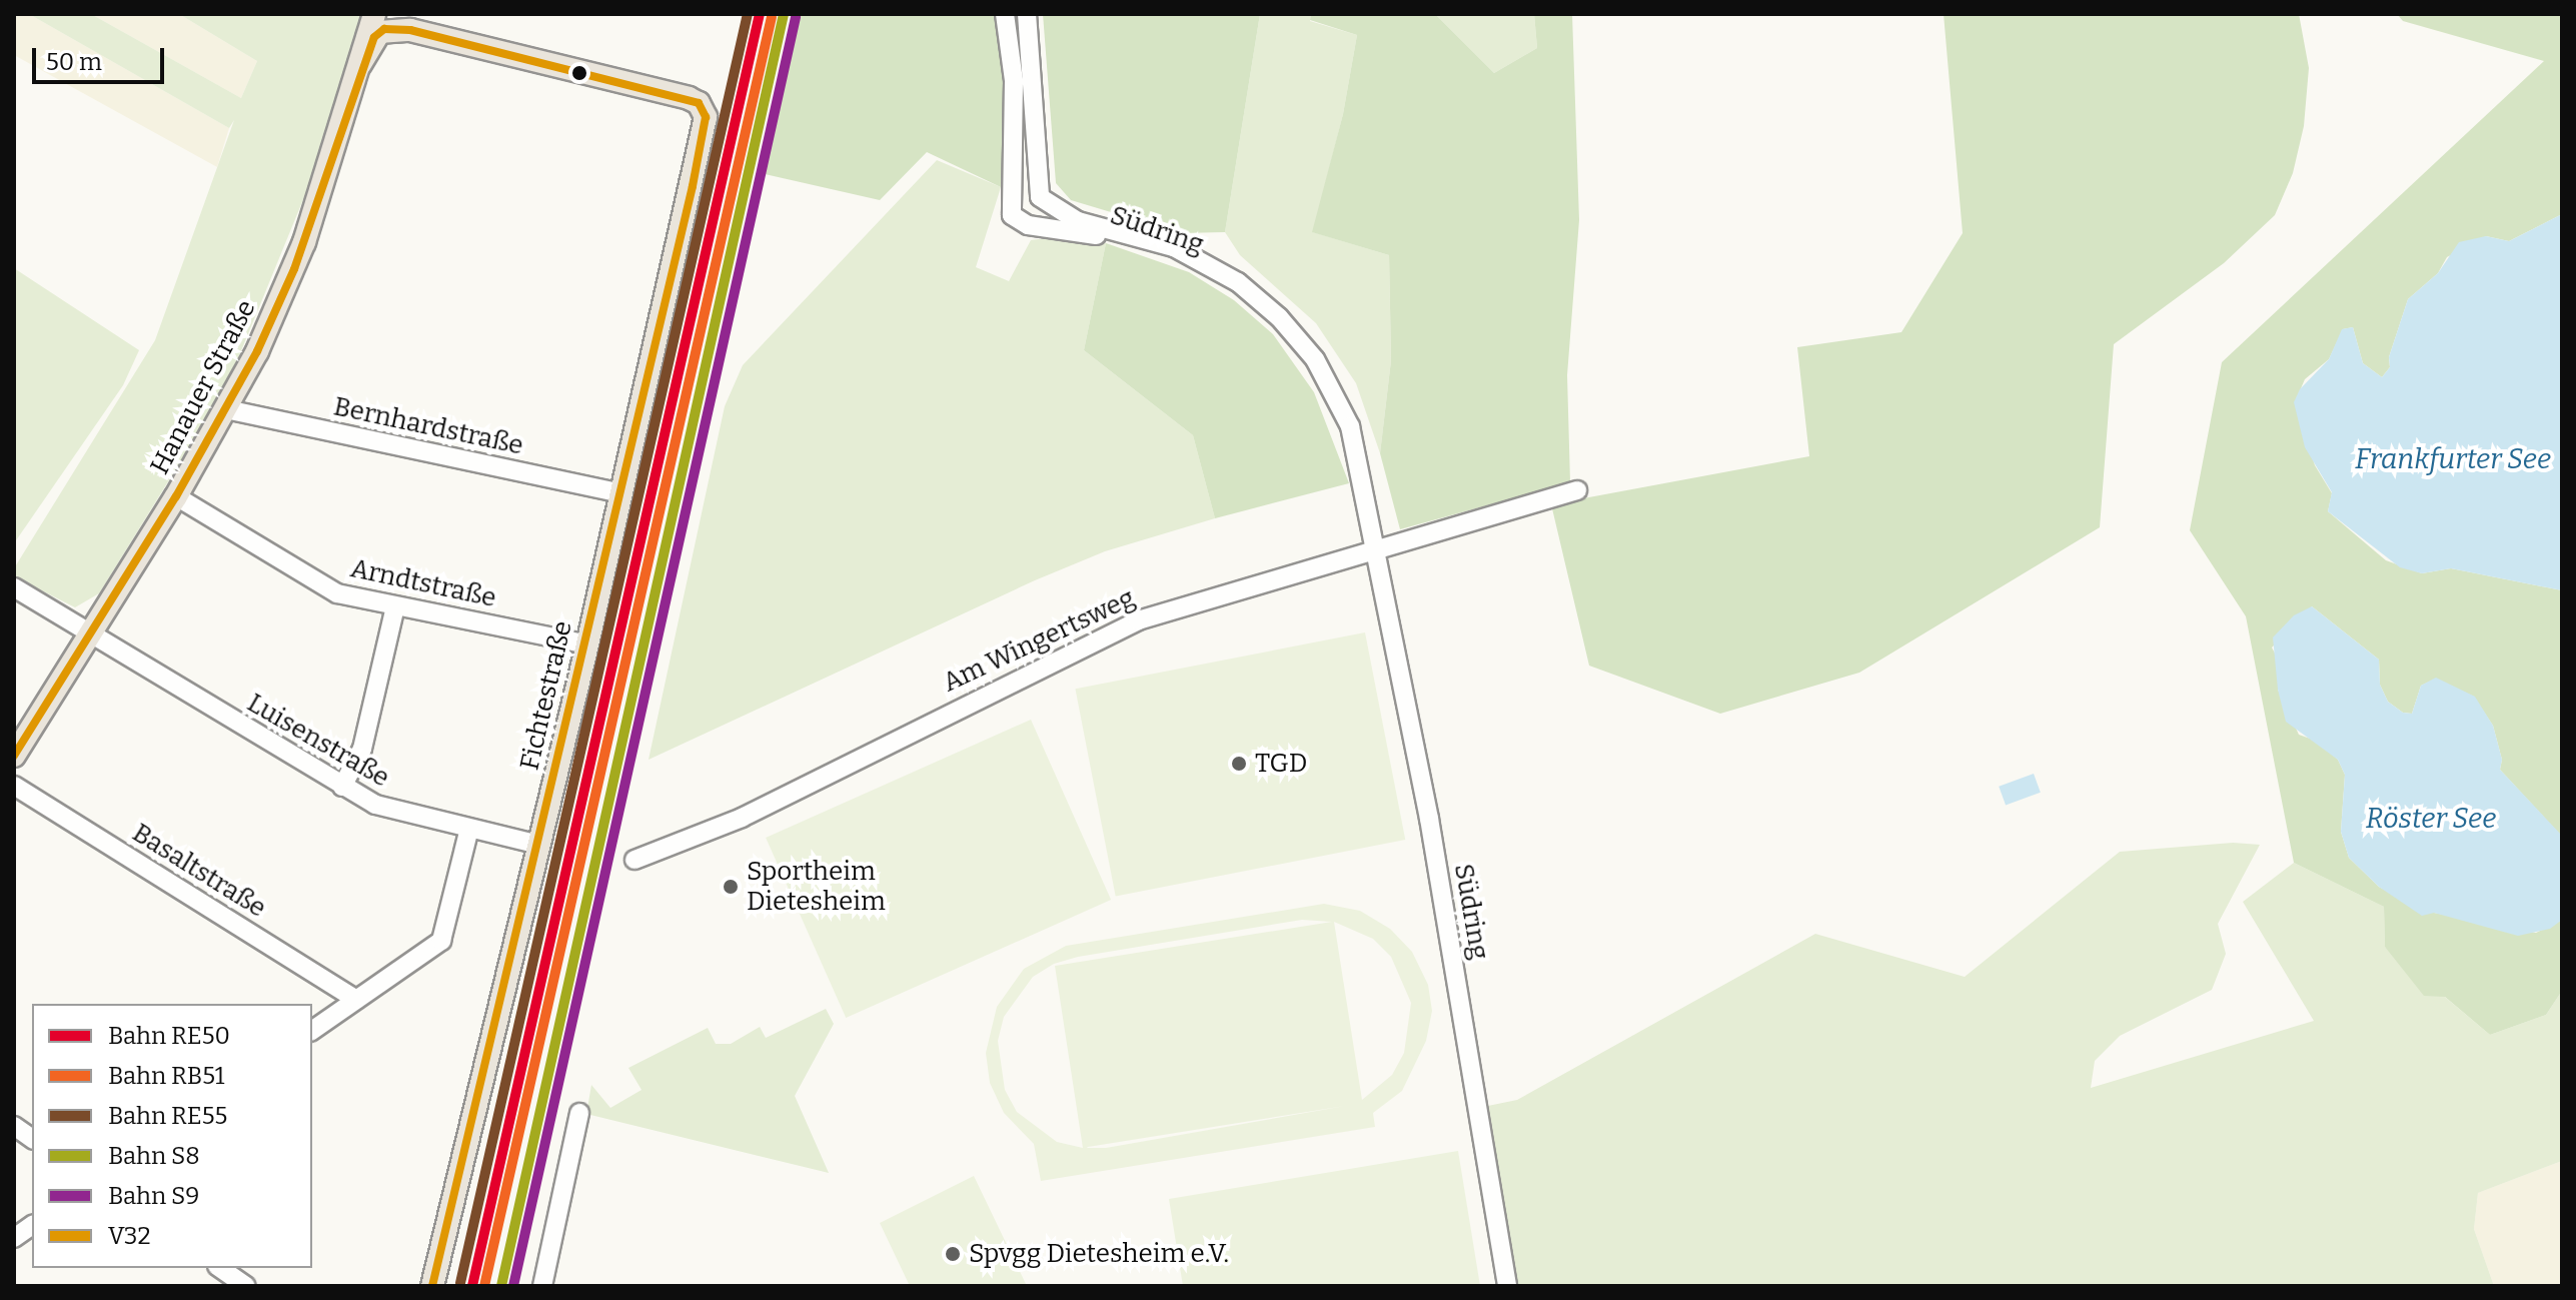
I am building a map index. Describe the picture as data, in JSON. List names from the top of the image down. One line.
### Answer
{"streets":{"main road":["Hanauer Straße","Fichtestraße"],"street":["Südring","Bernhardstraße","Arndtstraße","Am Wingertsweg","Luisenstraße","Basaltstraße"]},"crossings":[["Südring","Am Wingertsweg"],["Hanauer Straße","Bernhardstraße"],["Hanauer Straße","Arndtstraße"],["Hanauer Straße","Luisenstraße"],["Bernhardstraße","Fichtestraße"],["Arndtstraße","Fichtestraße"],["Fichtestraße","Luisenstraße"]],"water":["Frankfurter See","Röster See"],"places":["TGD","Sportheim Dietesheim","Spvgg Dietesheim e.V."],"lines":["rail line RE50","rail line RE55","rail line S8","rail line RB51","rail line S9","transit line V32"],"legend":["Bahn RE50","Bahn RB51","Bahn RE55","Bahn S8","Bahn S9","V32"],"scale_bar":"50 m"}
